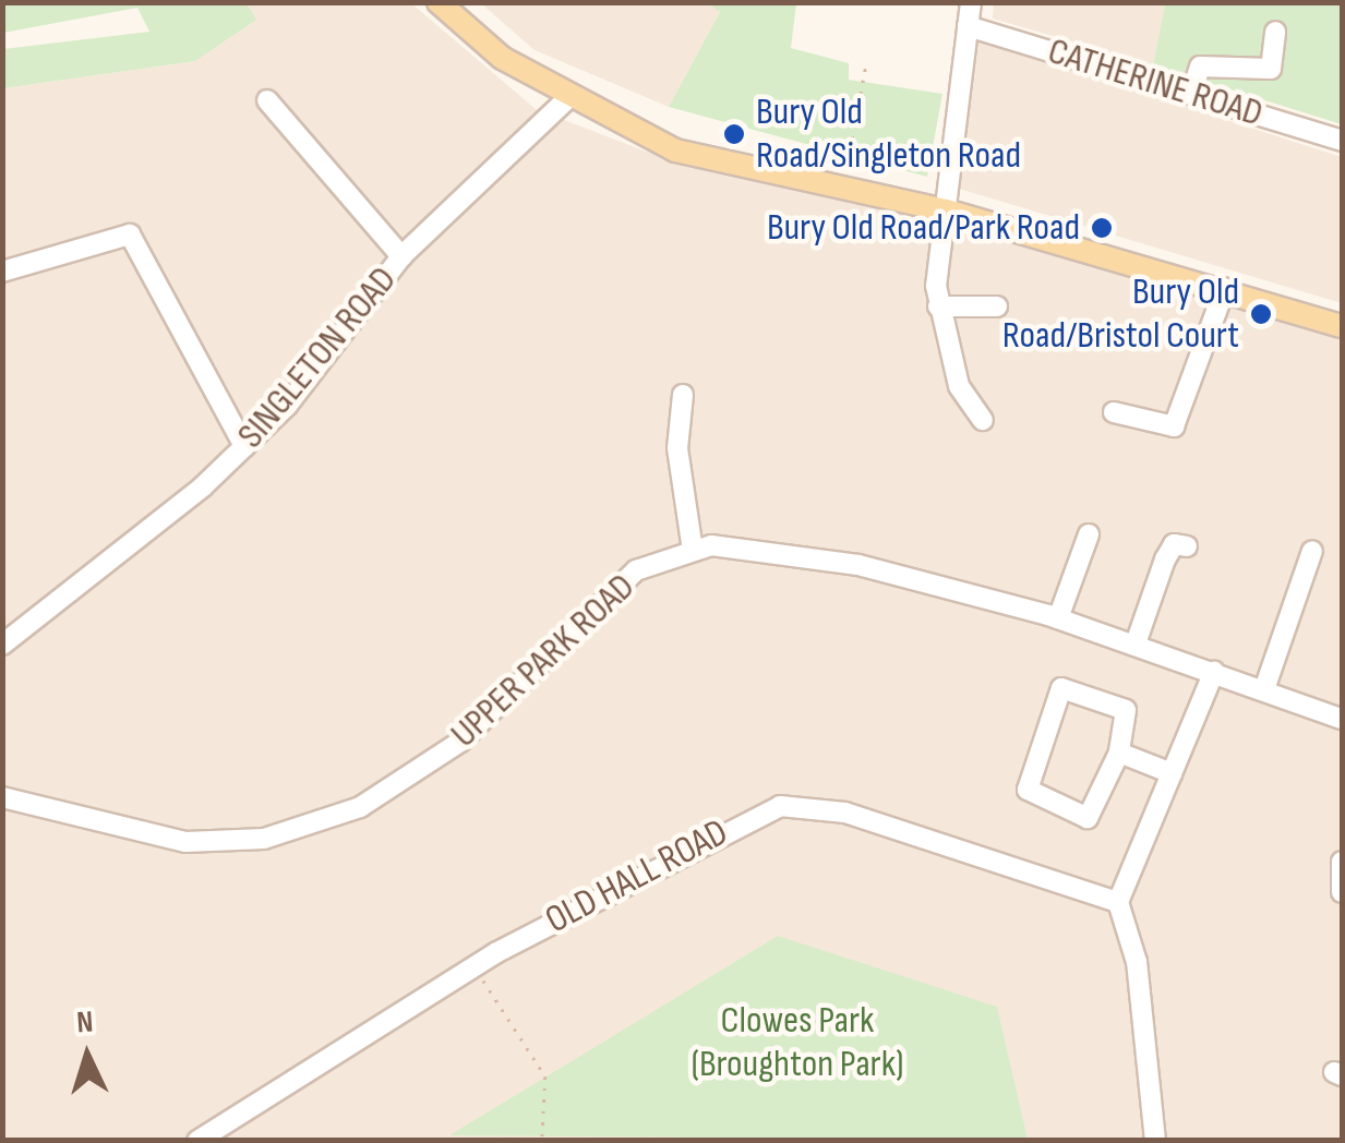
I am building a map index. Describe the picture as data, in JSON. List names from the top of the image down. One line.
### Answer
{"streets":{"street":["CATHERINE ROAD","SINGLETON ROAD","UPPER PARK ROAD","OLD HALL ROAD"]},"parks":["Clowes Park (Broughton Park)"],"places":["Bury Old Road/Singleton Road","Bury Old Road/Park Road","Bury Old Road/Bristol Court"],"north":"top"}
